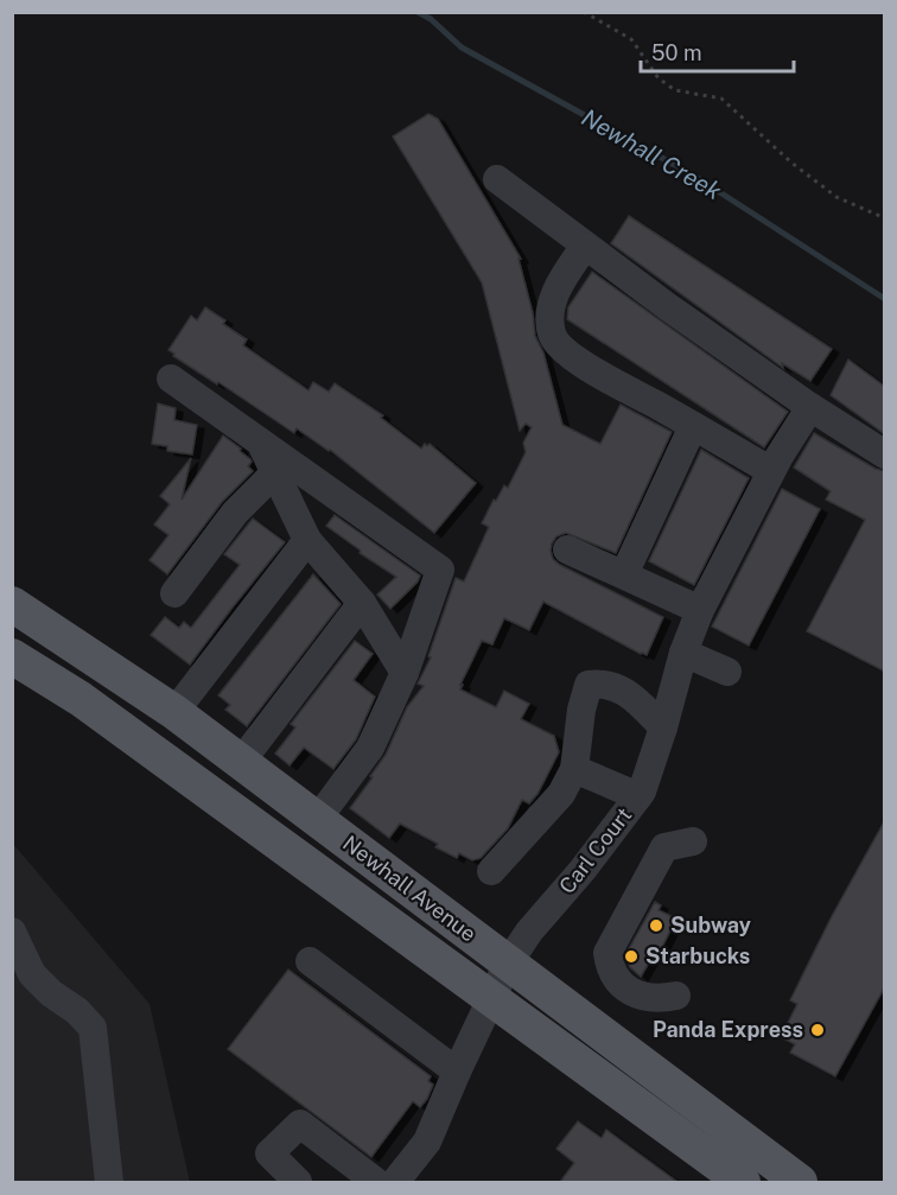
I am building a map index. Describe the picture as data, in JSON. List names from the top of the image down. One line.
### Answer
{"streets":{"main road":["Newhall Avenue"],"street":["Carl Court"]},"crossings":[["Carl Court","Newhall Avenue"]],"water":["Newhall Creek"],"places":["Subway","Starbucks","Panda Express"],"scale_bar":"50 m"}
